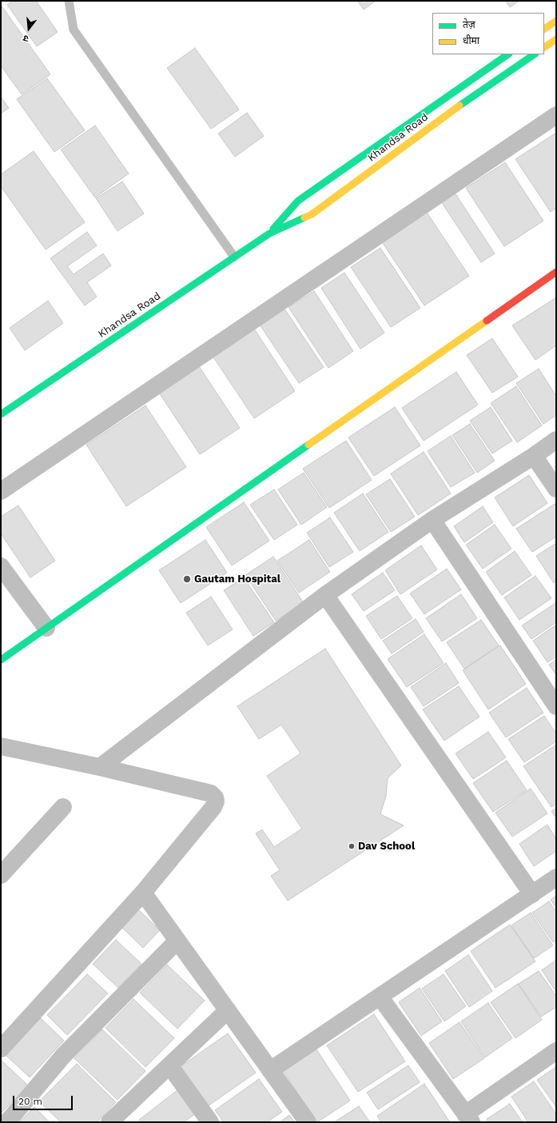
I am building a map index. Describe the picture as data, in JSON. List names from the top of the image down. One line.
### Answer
{"streets":{"street":["Khandsa Road"]},"places":["Gautam Hospital","Dav School"],"legend":["तेज़","धीमा"],"scale_bar":"20 m","north":"bottom"}
